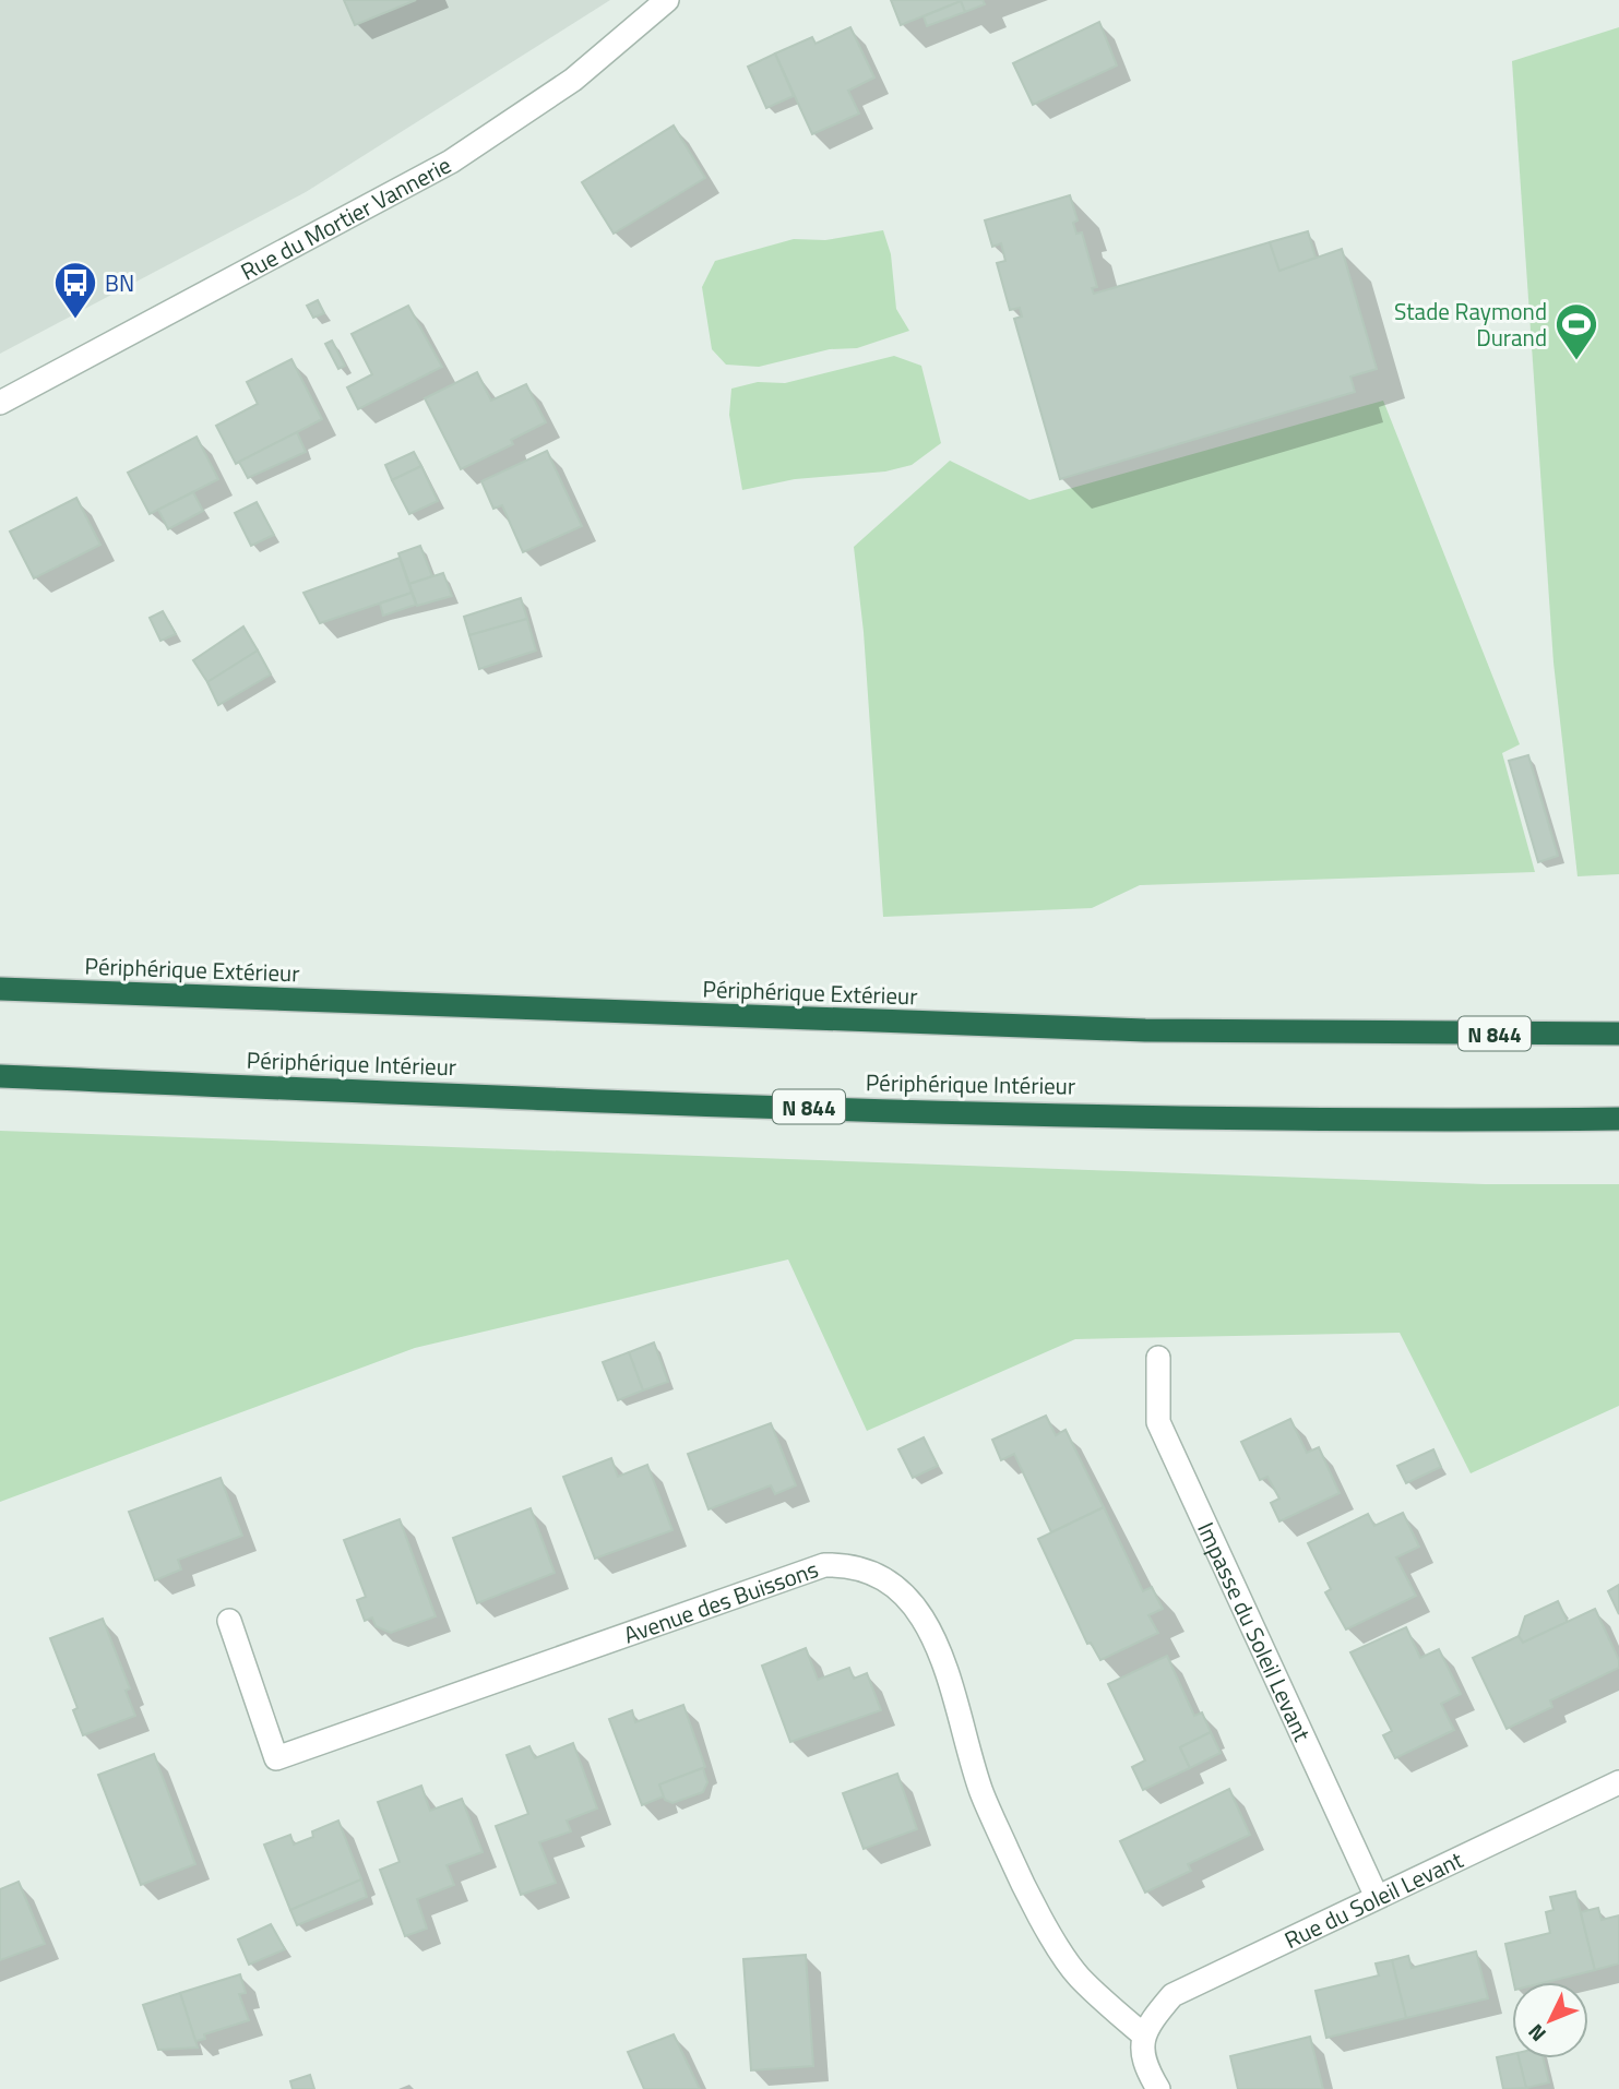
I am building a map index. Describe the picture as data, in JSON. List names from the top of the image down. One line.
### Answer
{"streets":{"highway":["Périphérique Extérieur","N 844","Périphérique Intérieur"],"street":["Rue du Mortier Vannerie","Avenue des Buissons","Impasse du Soleil Levant","Rue du Soleil Levant"]},"crossings":[["Avenue des Buissons","Rue du Soleil Levant"],["Impasse du Soleil Levant","Rue du Soleil Levant"]],"places":{"bus stop":["BN"],"sports":["Stade Raymond Durand"]},"north":"bottom left"}
